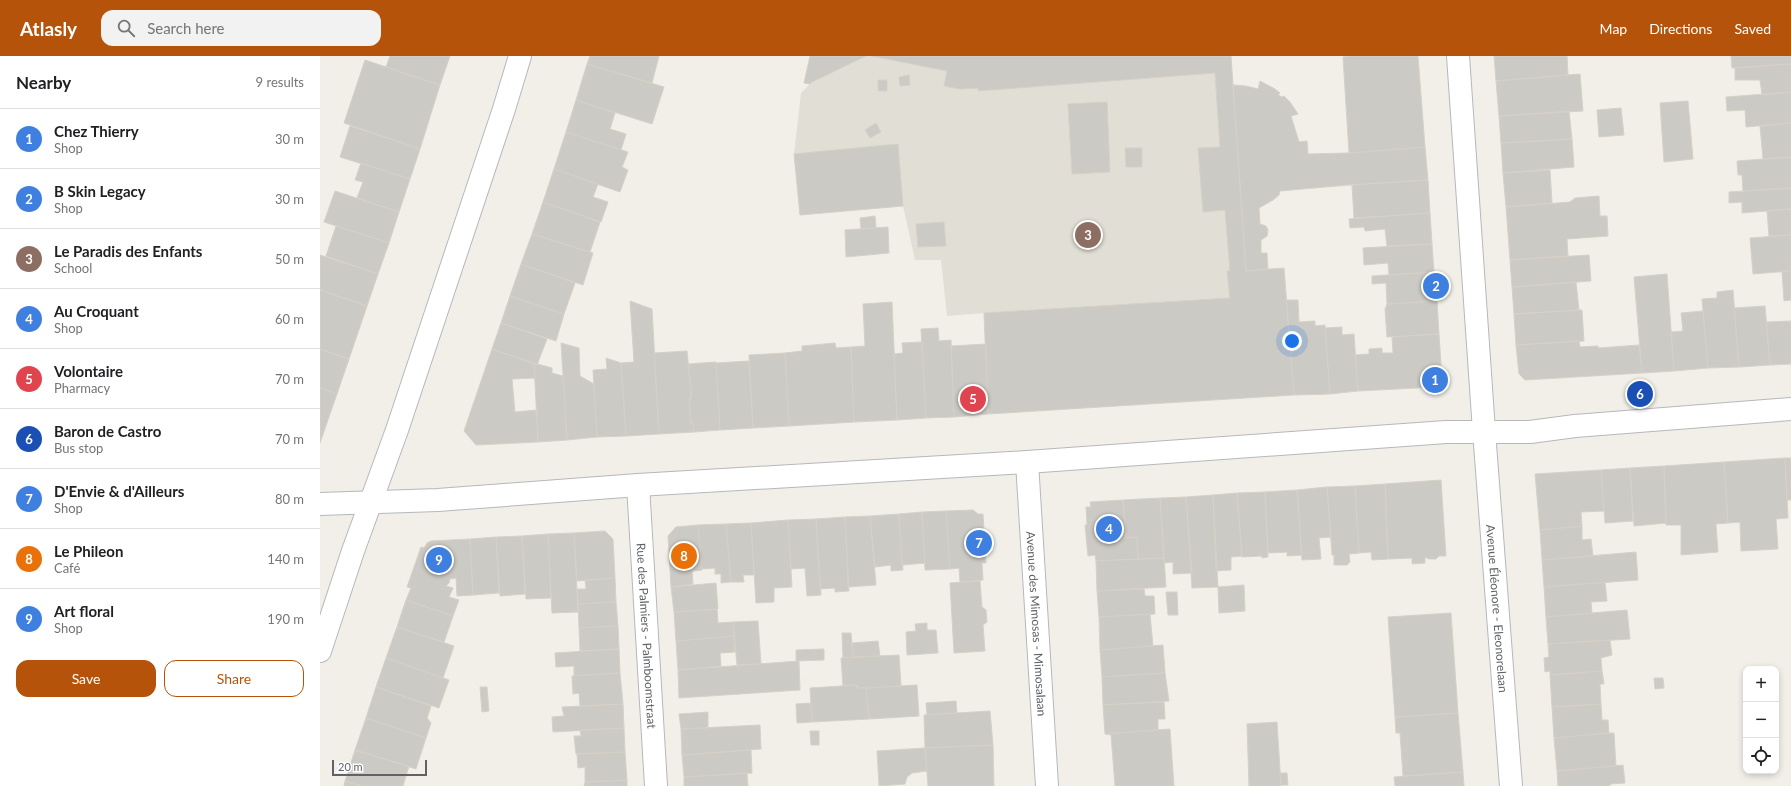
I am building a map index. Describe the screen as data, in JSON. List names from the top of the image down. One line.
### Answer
{"streets":{"street":["Avenue Éléonore - Eleonorelaan","Avenue des Mimosas - Mimosalaan","Rue des Palmiers - Palmboomstraat"]},"scale_bar":"20 m","page":{"header":"Atlasly","search":"Search here","nav":["Map","Directions","Saved"],"heading":["Nearby","9 results"],"list":[{"mark":"1","name":"Chez Thierry","note":"Shop","value":"30 m"},{"mark":"2","name":"B Skin Legacy","note":"Shop","value":"30 m"},{"mark":"3","name":"Le Paradis des Enfants","note":"School","value":"50 m"},{"mark":"4","name":"Au Croquant","note":"Shop","value":"60 m"},{"mark":"5","name":"Volontaire","note":"Pharmacy","value":"70 m"},{"mark":"6","name":"Baron de Castro","note":"Bus stop","value":"70 m"},{"mark":"7","name":"D'Envie & d'Ailleurs","note":"Shop","value":"80 m"},{"mark":"8","name":"Le Phileon","note":"Café","value":"140 m"},{"mark":"9","name":"Art floral","note":"Shop","value":"190 m"}],"pins":["3","2","1","6","5","4","7","8","9"],"buttons":["Save","Share"],"map_buttons":["+","−"],"scale":"20 m"}}
